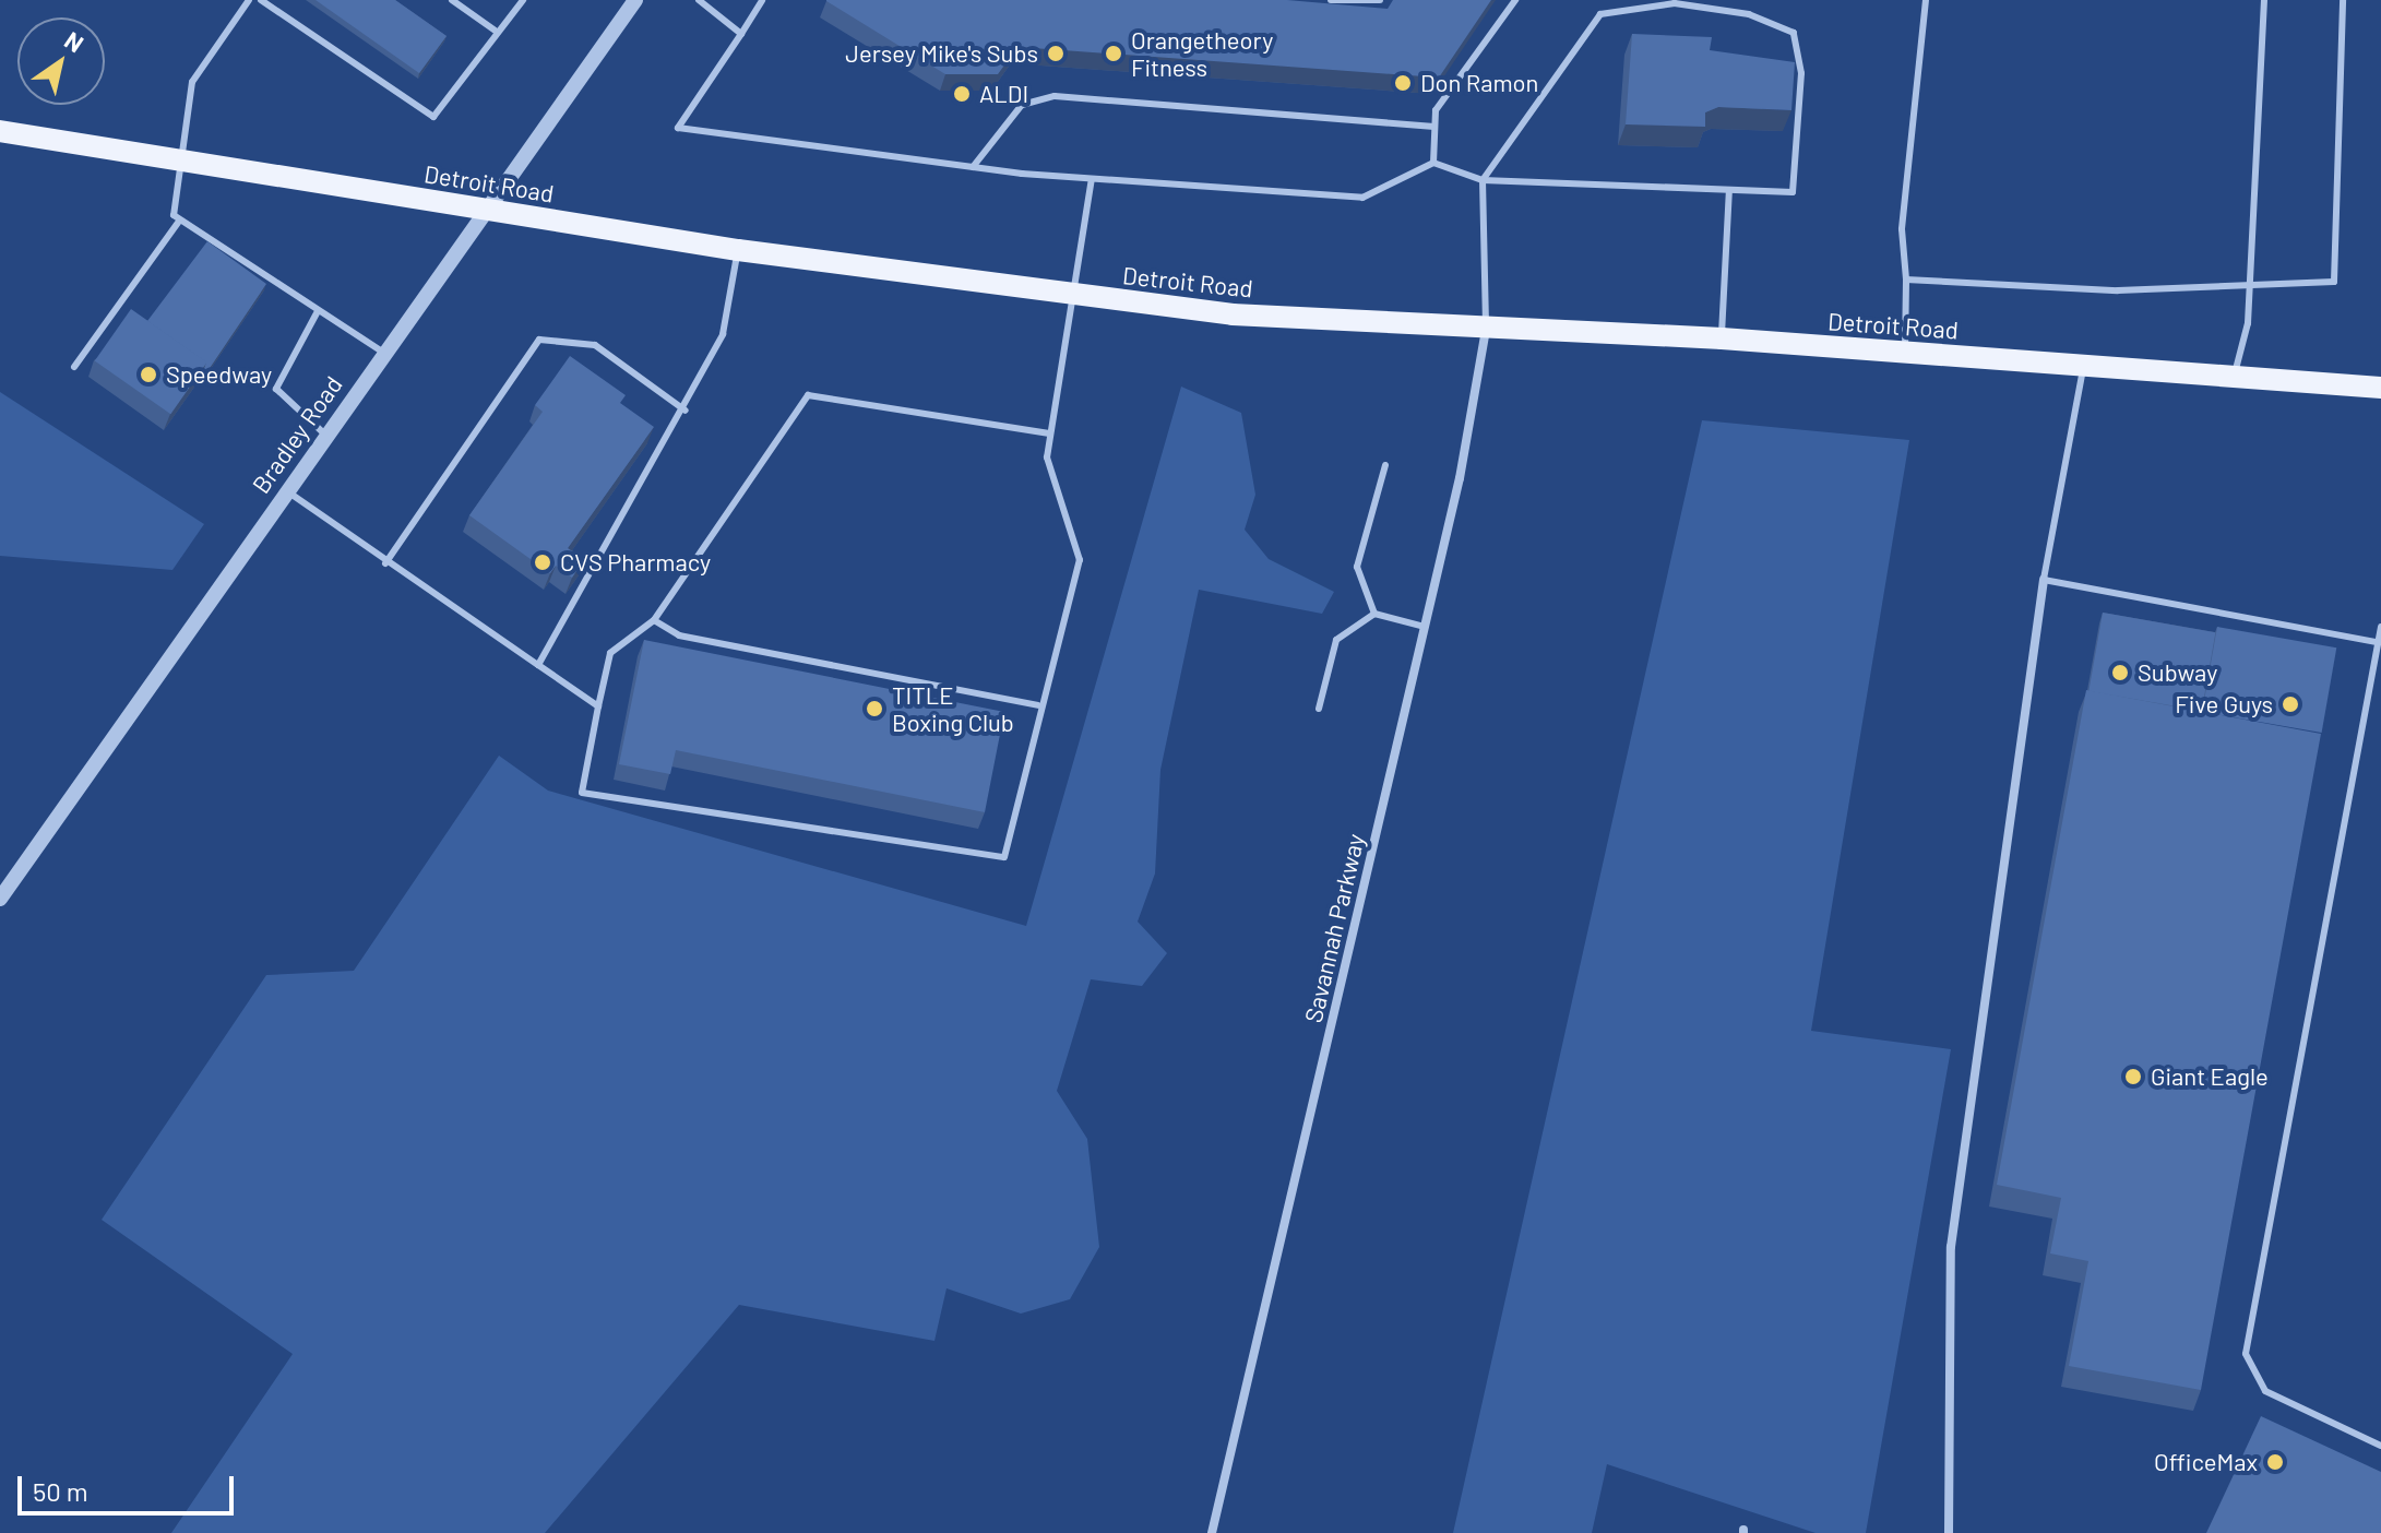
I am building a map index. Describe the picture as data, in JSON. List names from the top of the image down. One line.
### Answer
{"streets":{"main road":["Detroit Road"],"street":["Bradley Road","Savannah Parkway"]},"crossings":[["Detroit Road","Bradley Road"],["Detroit Road","Savannah Parkway"]],"places":["Jersey Mike's Subs","Orangetheory Fitness","Don Ramon","ALDI","Speedway","CVS Pharmacy","Subway","Five Guys","TITLE Boxing Club","Giant Eagle","OfficeMax"],"scale_bar":"50 m","north":"top right"}
